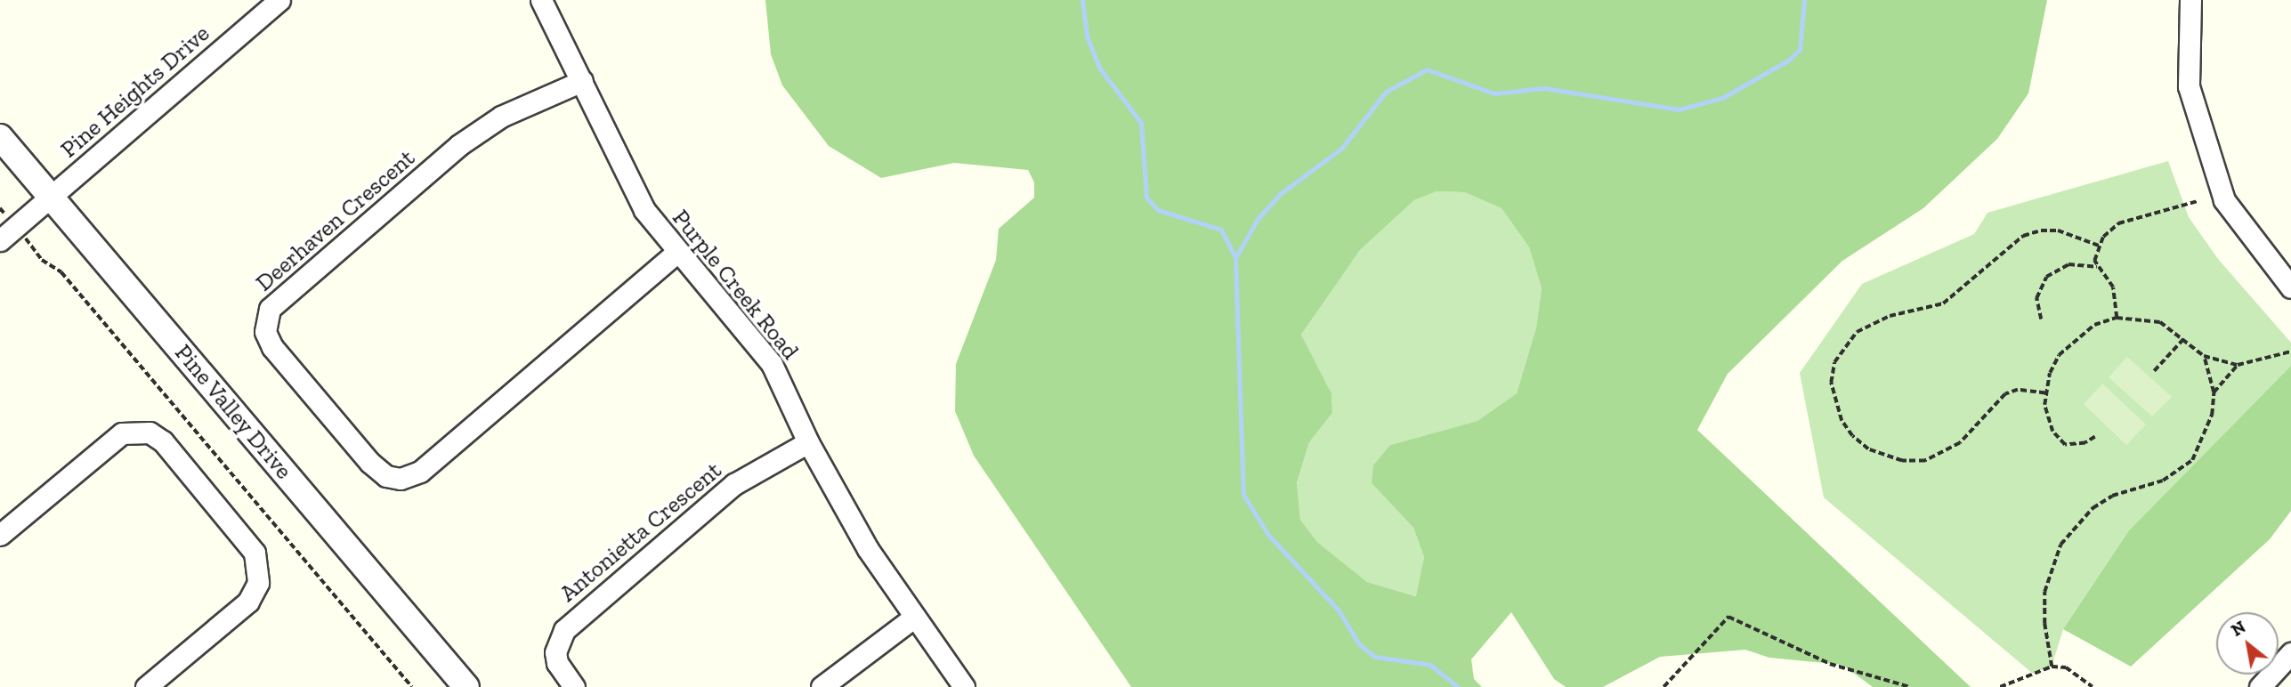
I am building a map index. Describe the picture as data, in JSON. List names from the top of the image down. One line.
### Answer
{"streets":{"street":["Pine Heights Drive","Deerhaven Crescent","Purple Creek Road","Pine Valley Drive","Antonietta Crescent"]},"crossings":[["Pine Heights Drive","Pine Valley Drive"],["Deerhaven Crescent","Purple Creek Road"],["Purple Creek Road","Antonietta Crescent"]],"north":"top left"}
